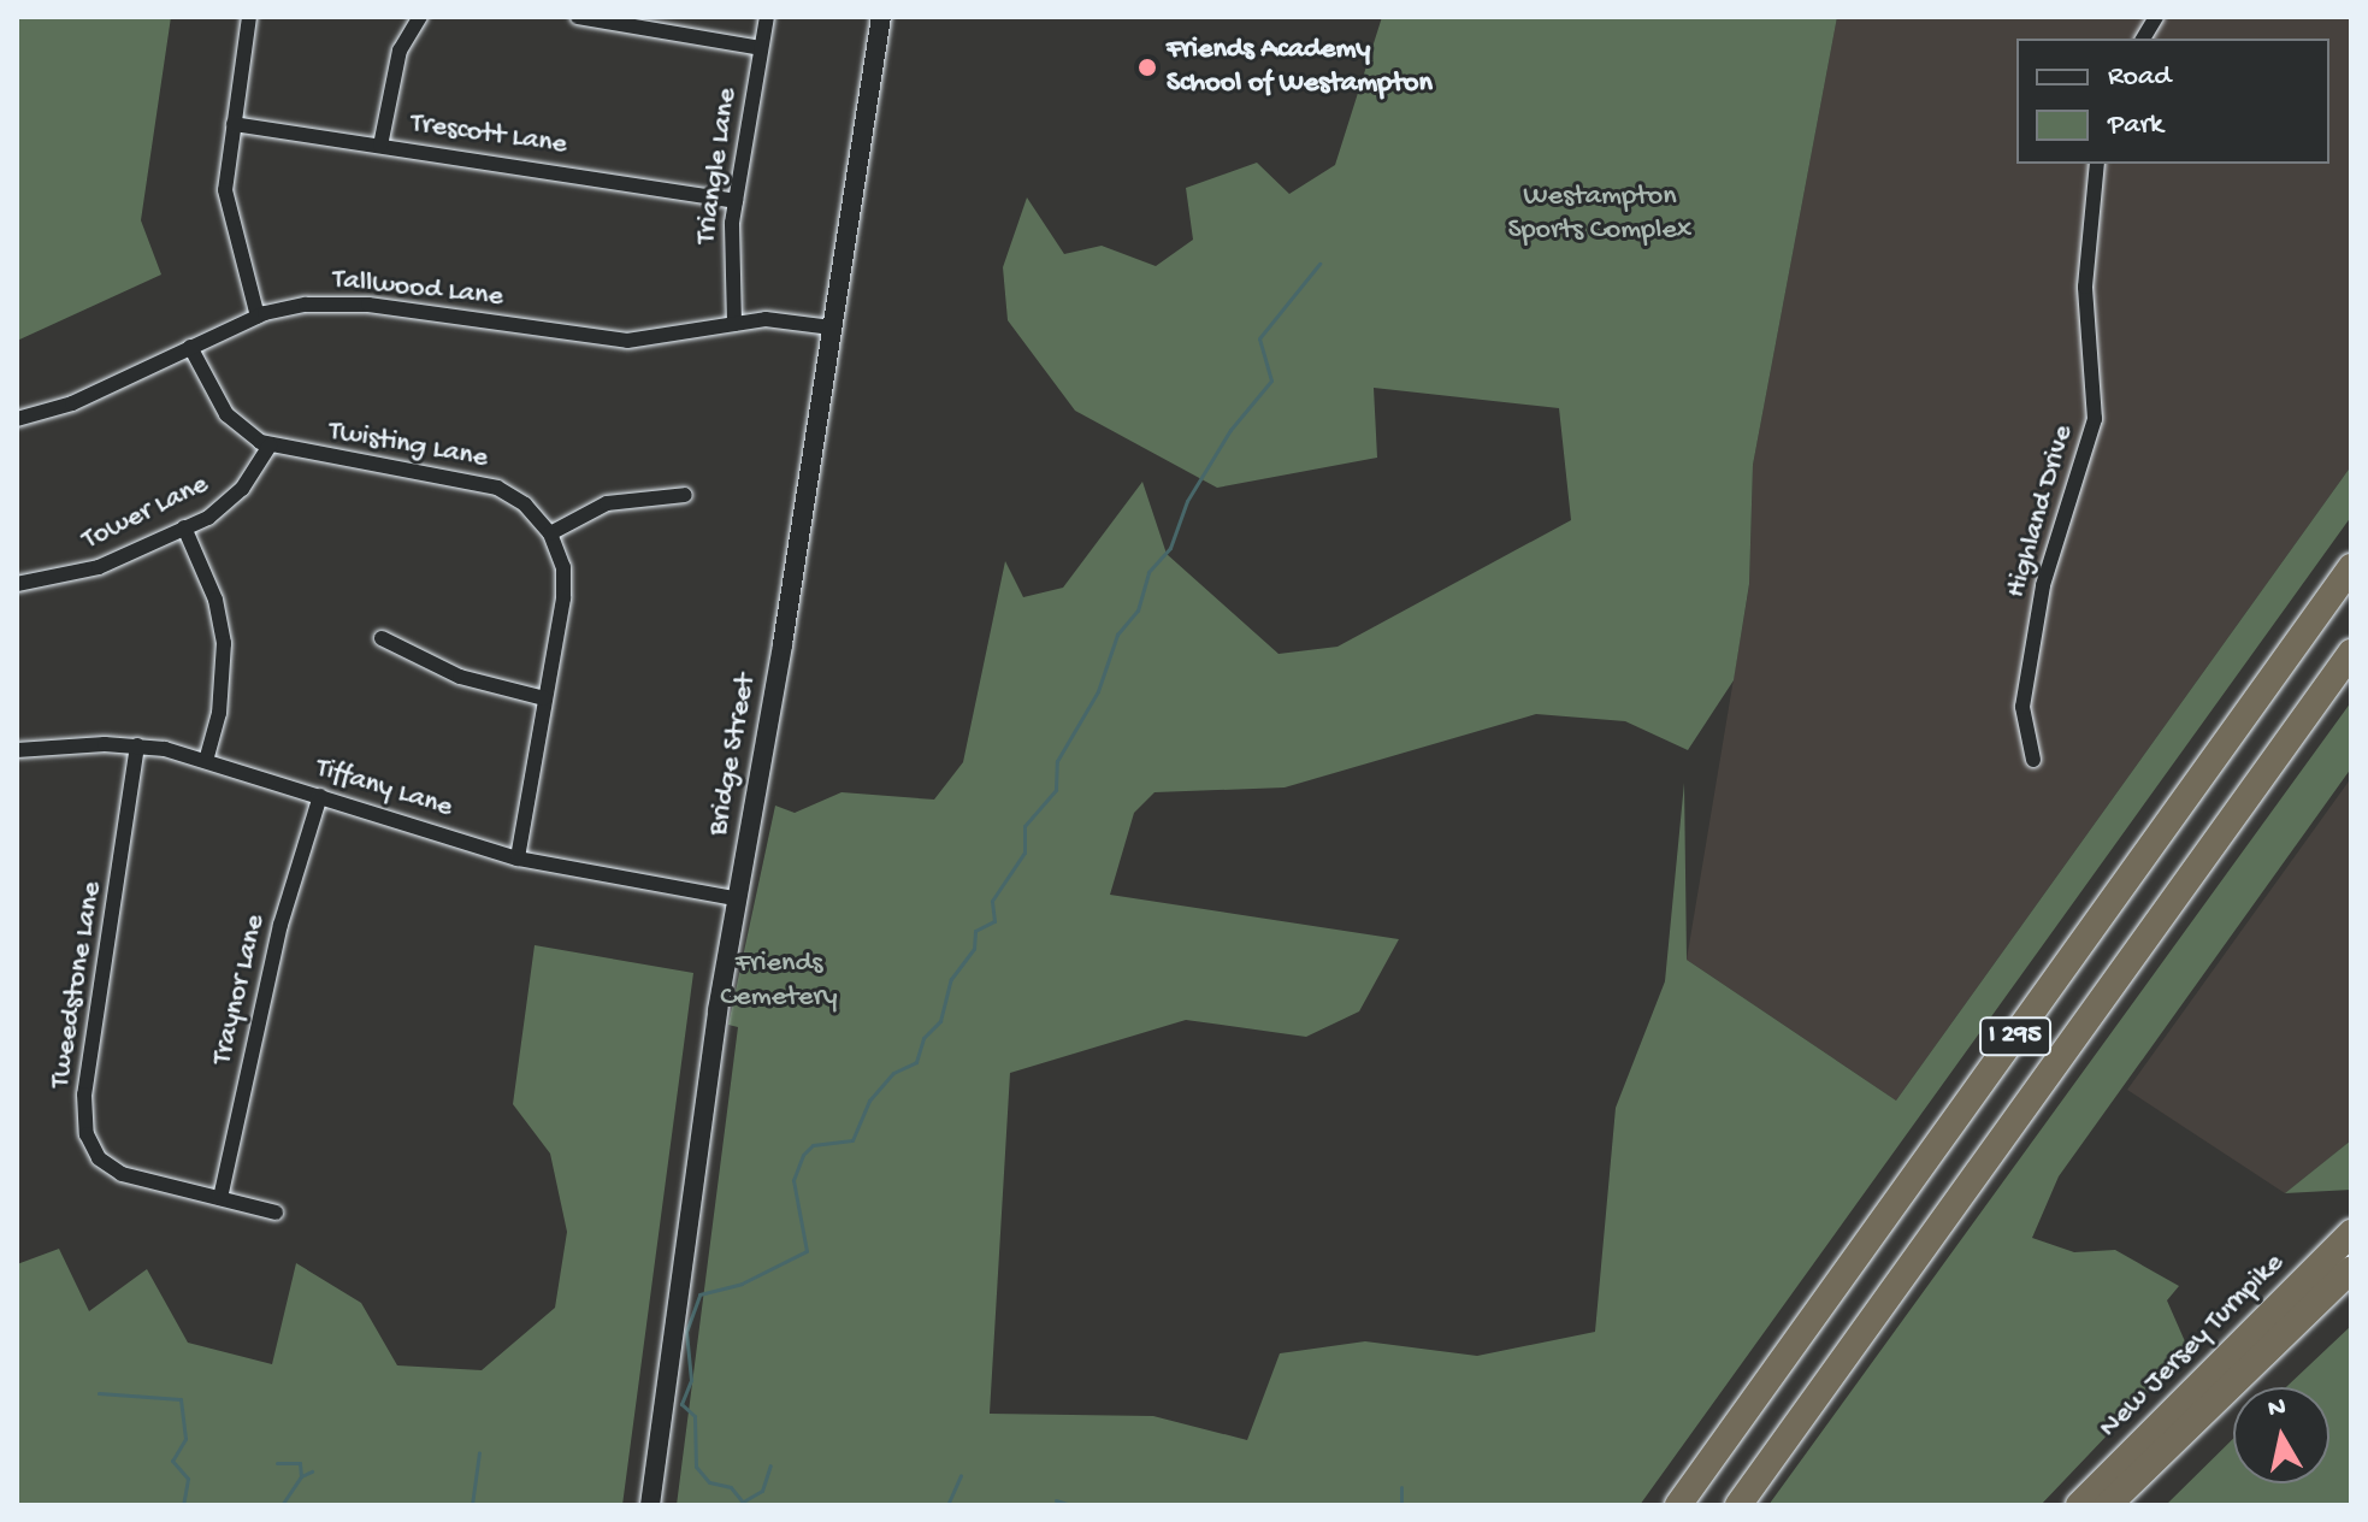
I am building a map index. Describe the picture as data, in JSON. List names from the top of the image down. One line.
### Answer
{"streets":{"highway":["I 295","New Jersey Turnpike"],"main road":["Bridge Street"],"street":["Trescott Lane","Triangle Lane","Tallwood Lane","Twisting Lane","Highland Drive","Tower Lane","Tiffany Lane","Tweedstone Lane","Traynor Lane"]},"crossings":[["Trescott Lane","Triangle Lane"],["Triangle Lane","Tallwood Lane"],["Tallwood Lane","Twisting Lane"],["Tallwood Lane","Bridge Street"],["Twisting Lane","Tower Lane"],["Twisting Lane","Tiffany Lane"],["Bridge Street","Tiffany Lane"],["Tiffany Lane","Tweedstone Lane"],["Tiffany Lane","Traynor Lane"],["Tweedstone Lane","Traynor Lane"]],"parks":["Westampton Sports Complex","Friends Cemetery"],"places":["Friends Academy School of Westampton"],"legend":["Road","Park"],"north":"top"}
